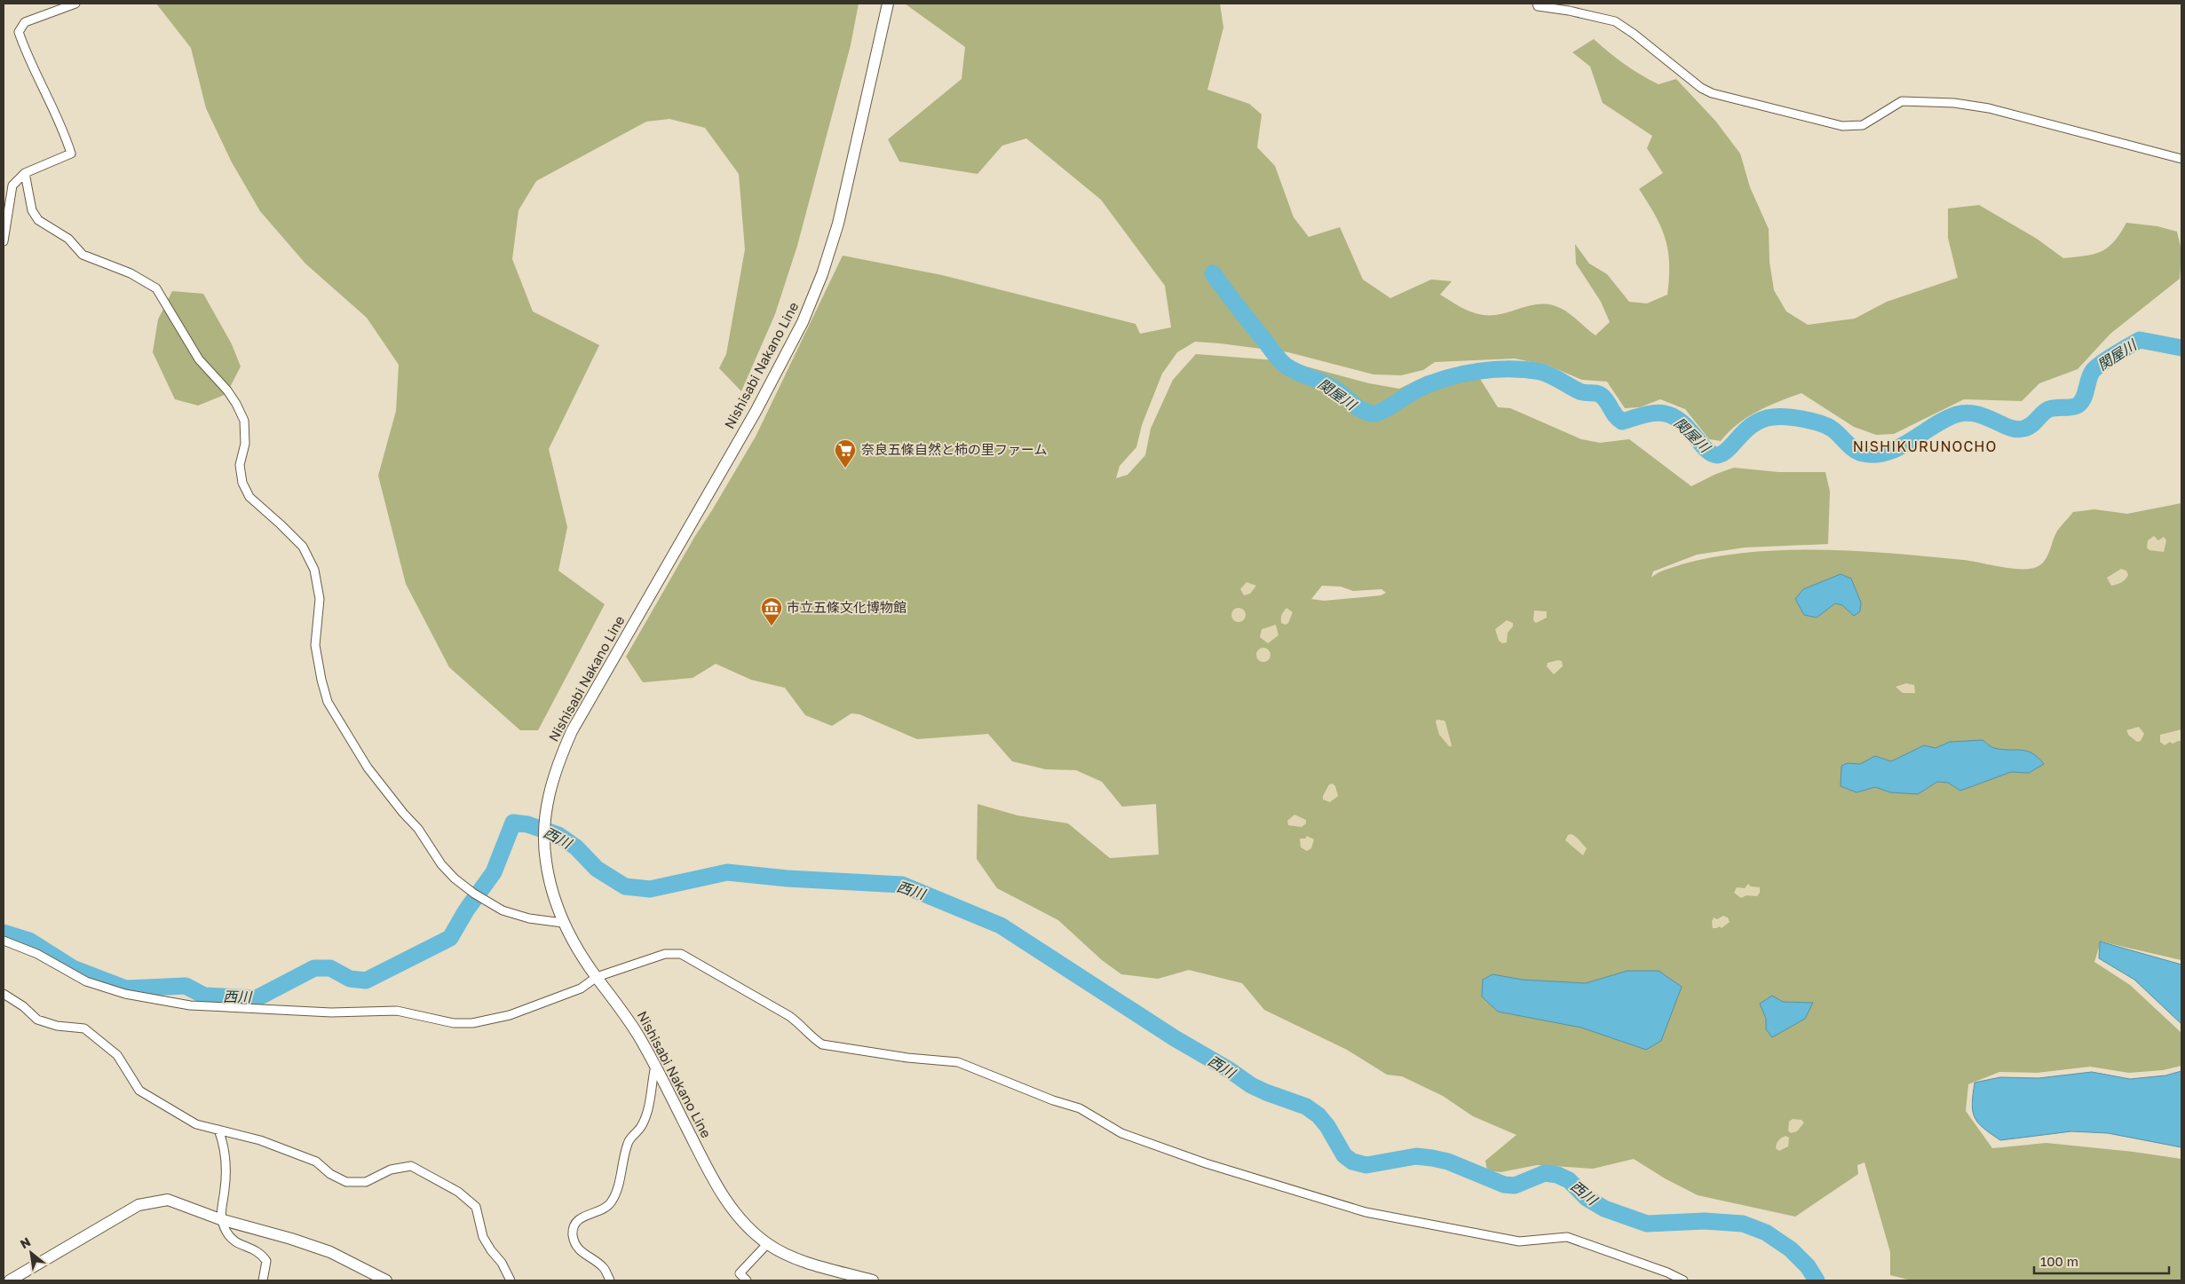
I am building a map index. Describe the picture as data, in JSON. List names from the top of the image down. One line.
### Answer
{"streets":{"main road":["Nishisabi Nakano Line"]},"districts":["NISHIKURUNOCHO"],"water":["関屋川","西川"],"places":{"supermarket":["奈良五條自然と柿の里ファーム"],"museum":["市立五條文化博物館"]},"scale_bar":"100 m","north":"top left"}
